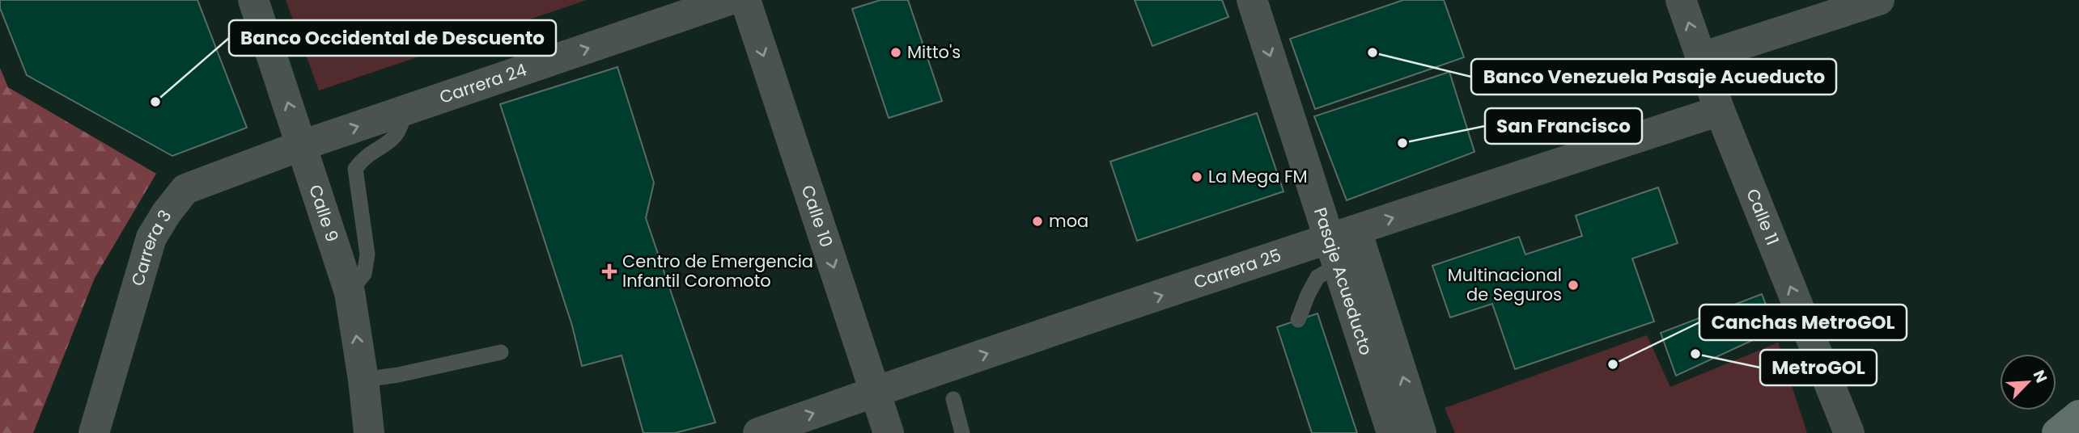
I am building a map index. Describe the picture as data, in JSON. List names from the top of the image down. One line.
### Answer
{"streets":{"street":["Carrera 24","Calle 9","Calle 10","Calle 11","Carrera 3","Carrera 25","Pasaje Acueducto"]},"crossings":[["Carrera 24","Calle 9"],["Carrera 24","Carrera 3"],["Calle 9","Carrera 3"],["Calle 10","Carrera 25"],["Calle 11","Carrera 25"],["Carrera 25","Pasaje Acueducto"]],"one_way":["Carrera 24","Calle 9","Calle 10","Calle 11","Carrera 25","Pasaje Acueducto"],"places":{"other":["Mitto's","Banco Venezuela Pasaje Acueducto","Banco Occidental de Descuento","San Francisco","La Mega FM","moa","Multinacional de Seguros","MetroGOL","Canchas MetroGOL"],"health":["Centro de Emergencia Infantil Coromoto"]},"north":"top right"}
